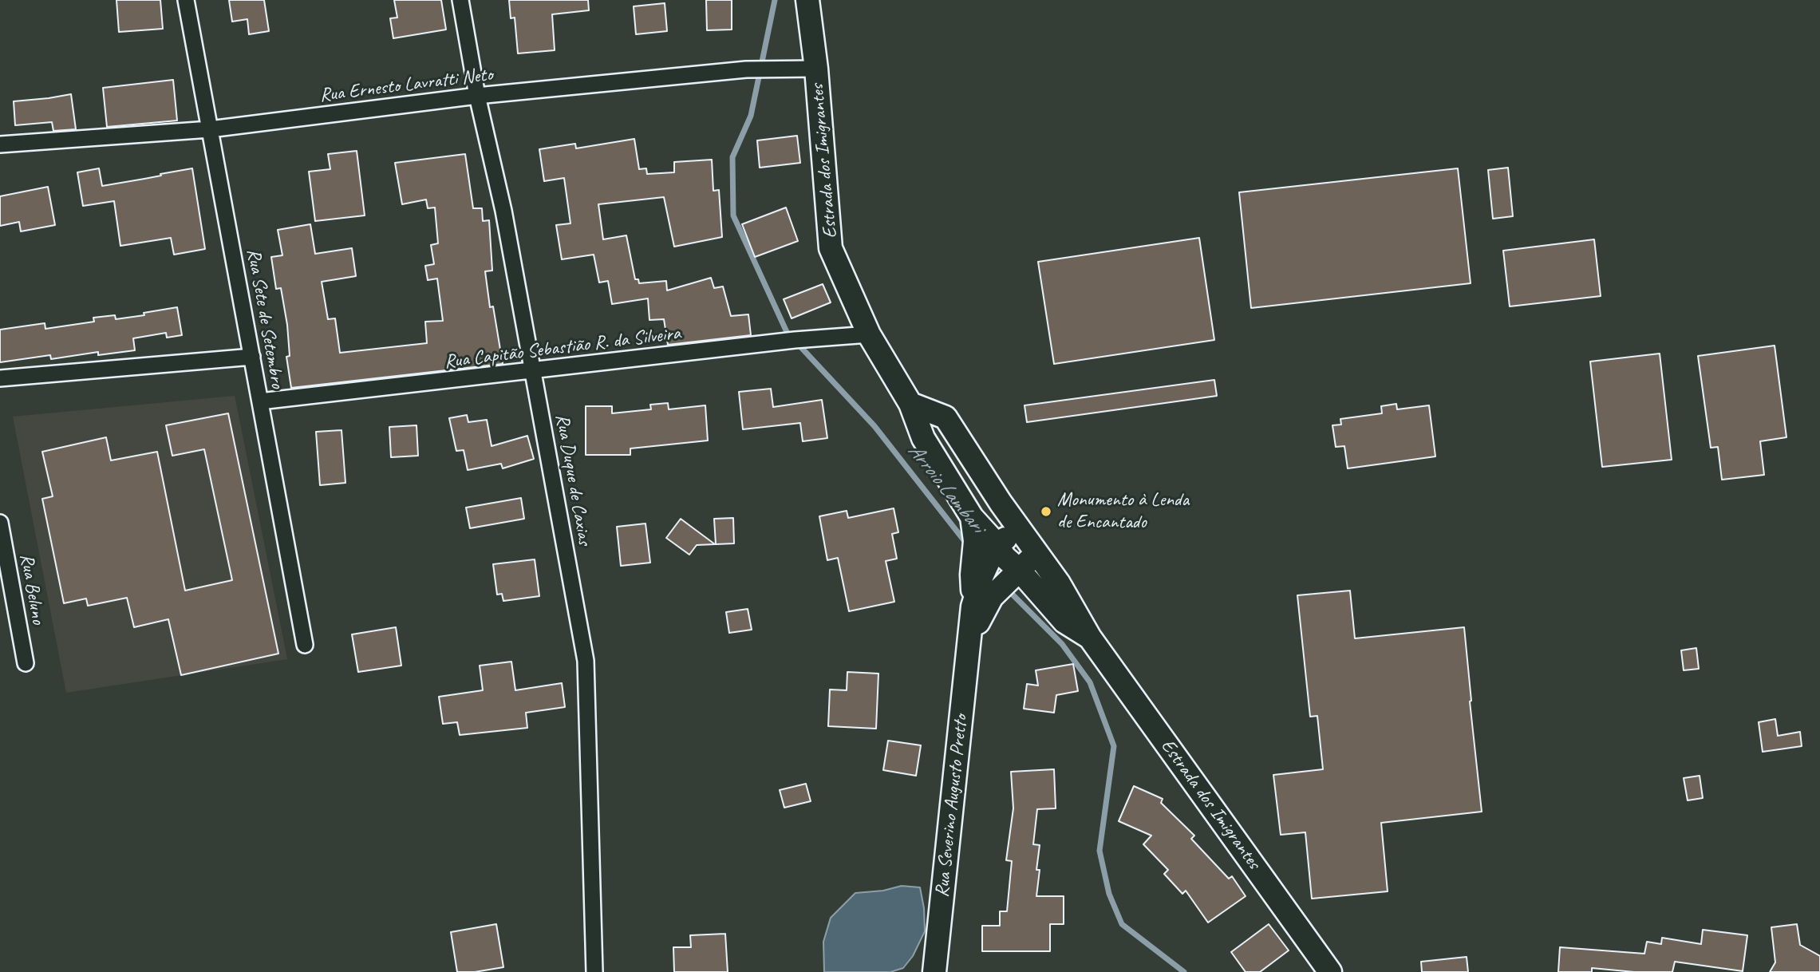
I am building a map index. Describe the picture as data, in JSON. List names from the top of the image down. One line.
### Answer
{"streets":{"street":["Rua Ernesto Lavratti Neto","Estrada dos Imigrantes","Rua Sete de Setembro","Rua Capitão Sebastião R. da Silveira","Rua Duque de Caxias","Rua Beluno","Rua Severino Augusto Pretto"]},"crossings":[["Rua Ernesto Lavratti Neto","Estrada dos Imigrantes"],["Rua Ernesto Lavratti Neto","Rua Sete de Setembro"],["Rua Ernesto Lavratti Neto","Rua Duque de Caxias"],["Estrada dos Imigrantes","Rua Capitão Sebastião R. da Silveira"],["Estrada dos Imigrantes","Rua Severino Augusto Pretto"],["Rua Sete de Setembro","Rua Capitão Sebastião R. da Silveira"],["Rua Capitão Sebastião R. da Silveira","Rua Duque de Caxias"]],"water":["Arroio Lambari"],"places":["Monumento à Lenda de Encantado"]}
